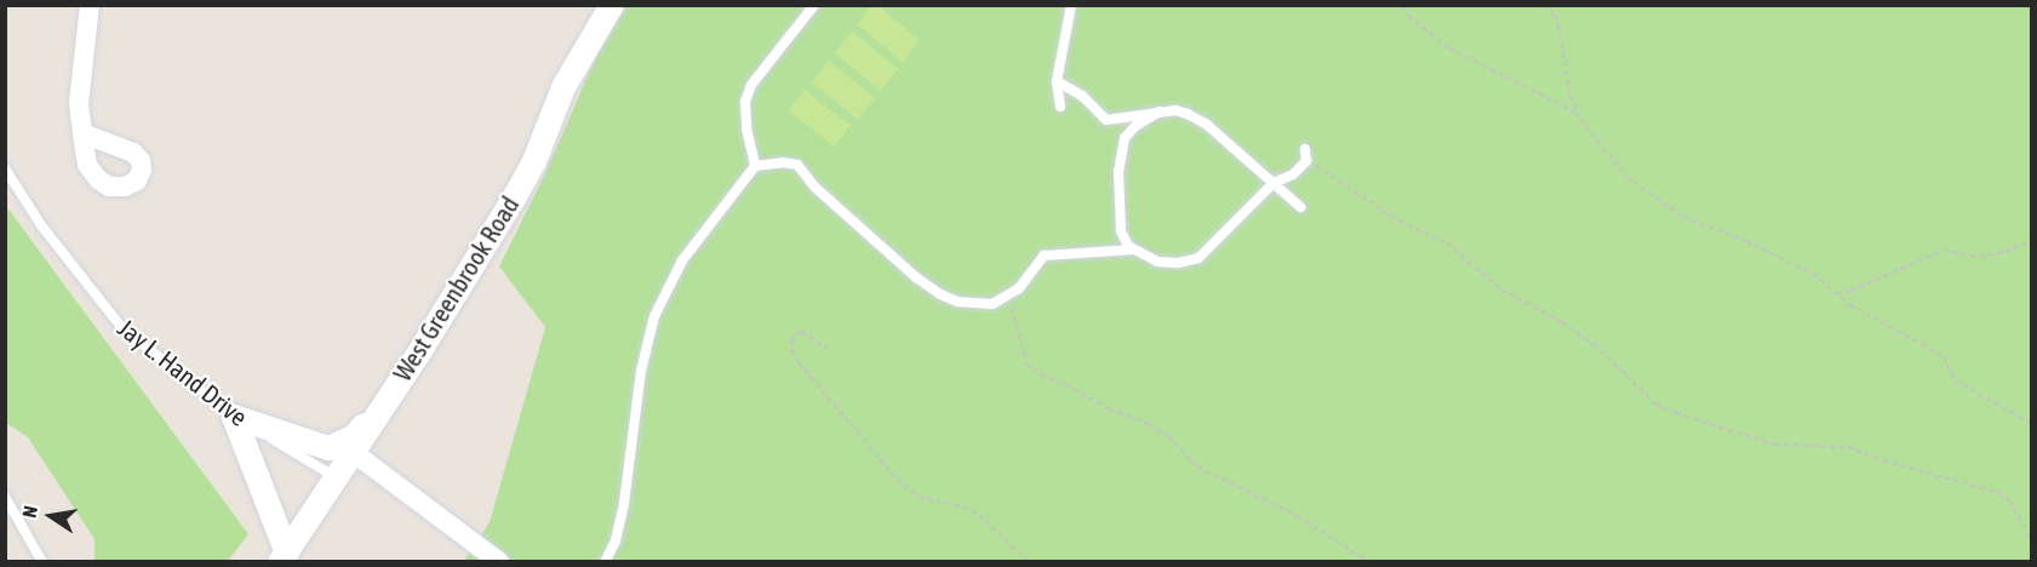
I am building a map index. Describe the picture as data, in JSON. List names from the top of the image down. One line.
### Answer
{"streets":{"street":["West Greenbrook Road"],"lane":["Jay L. Hand Drive"]},"crossings":[["West Greenbrook Road","Jay L. Hand Drive"]],"north":"left"}
